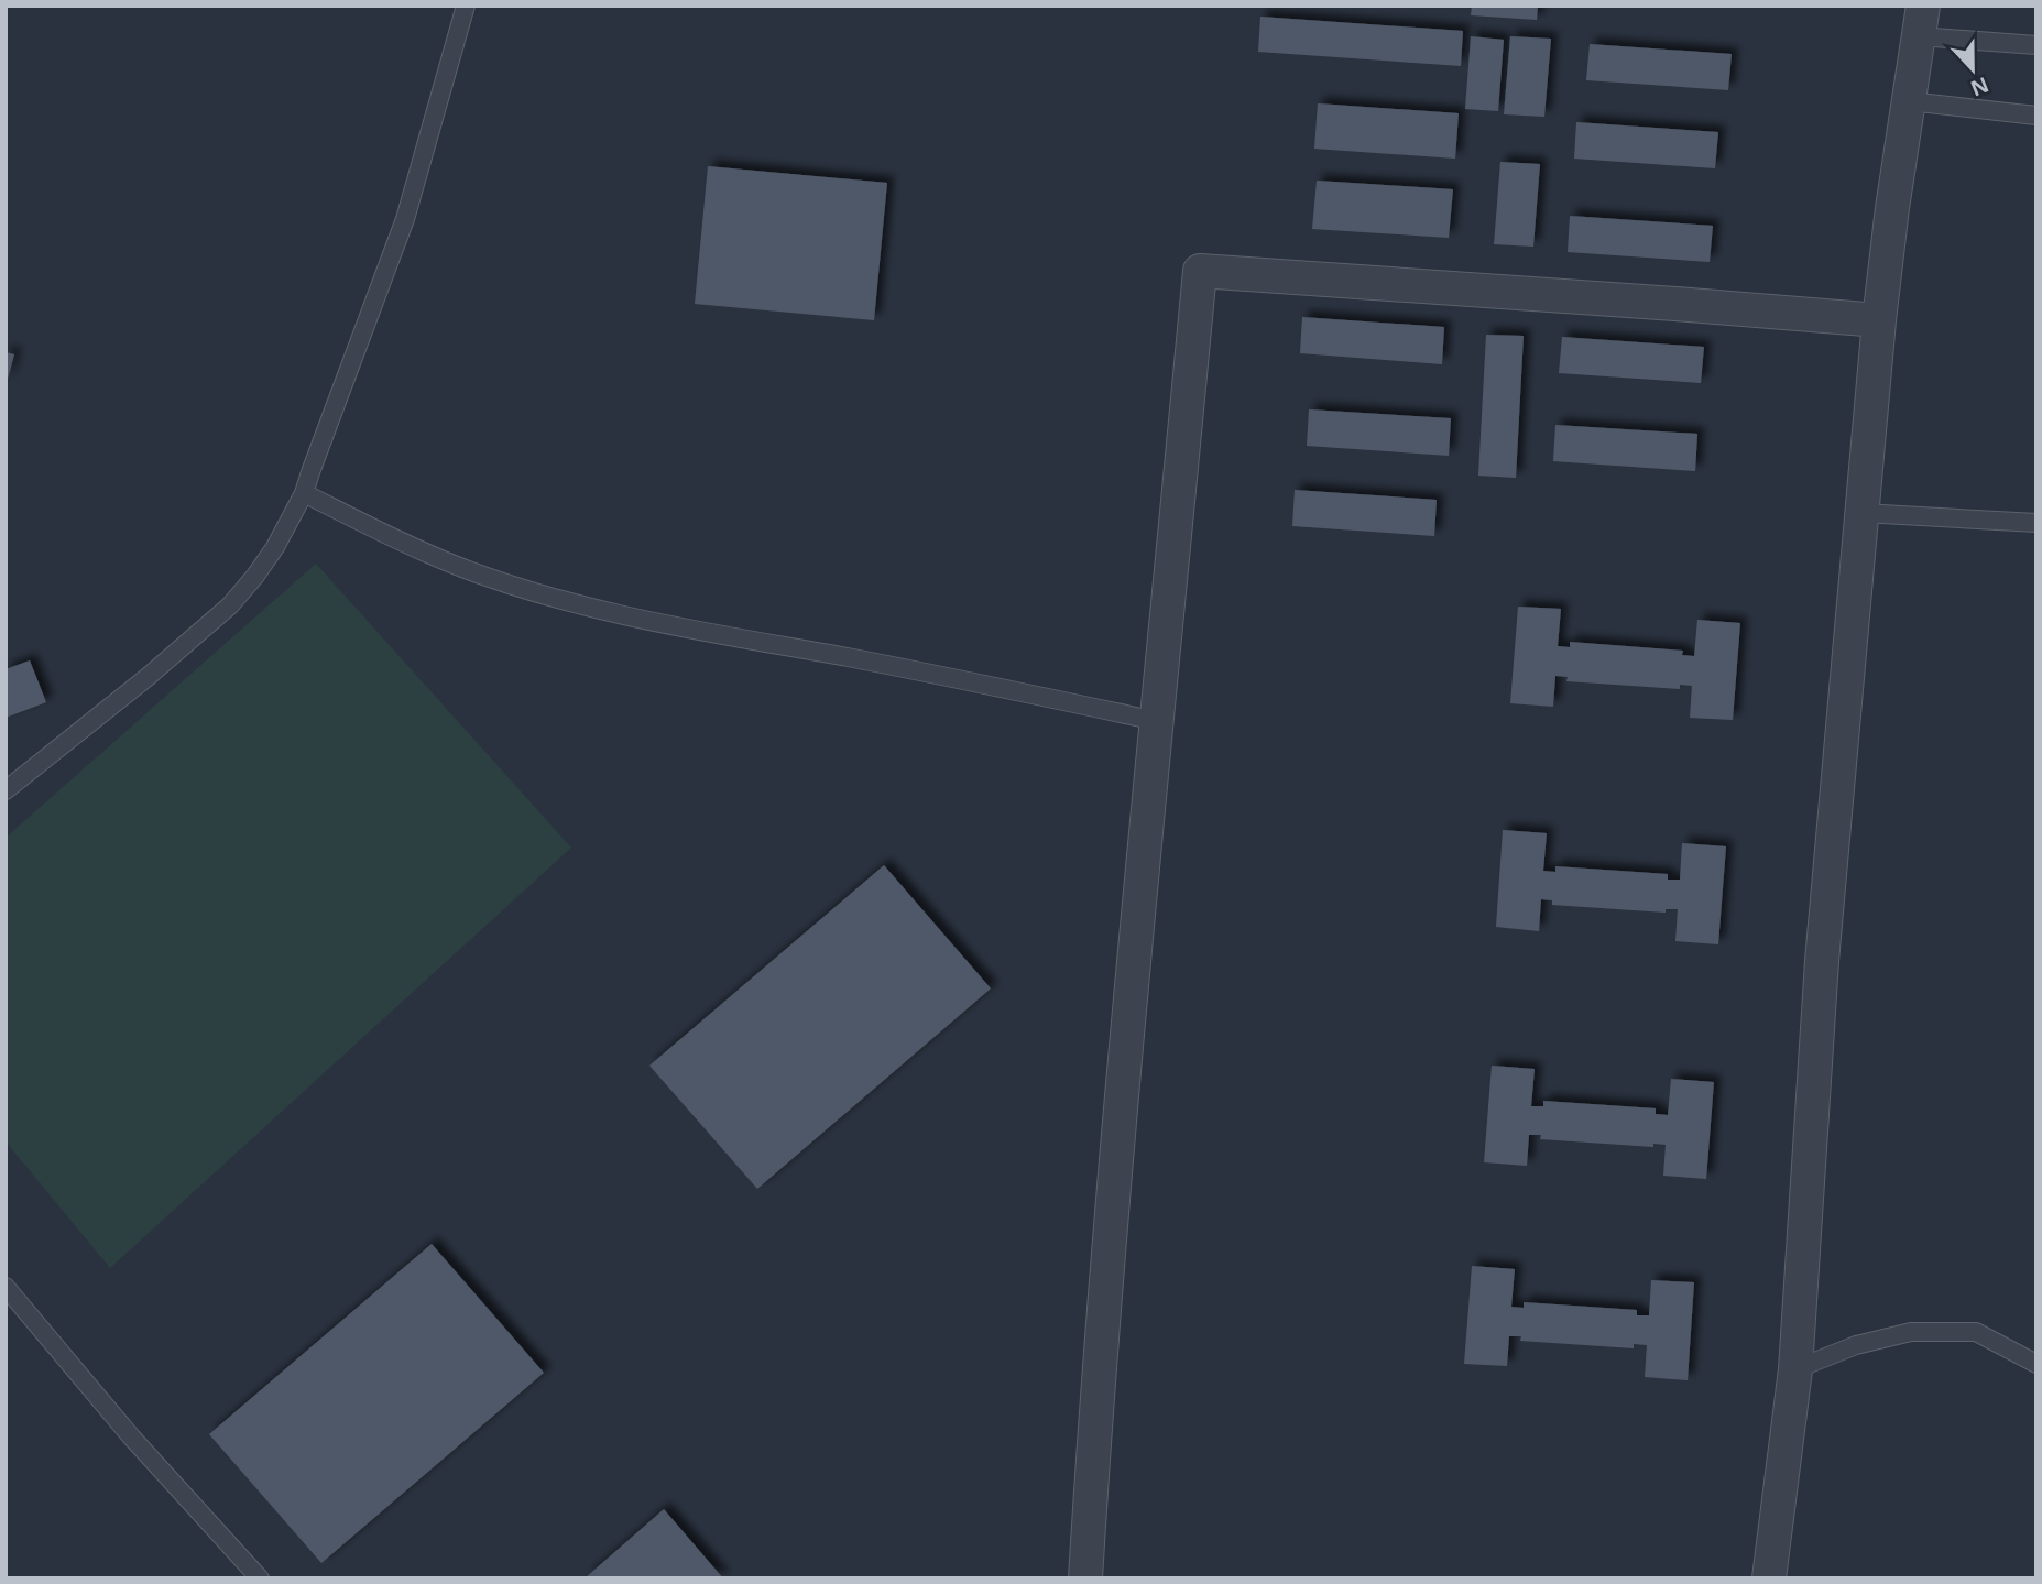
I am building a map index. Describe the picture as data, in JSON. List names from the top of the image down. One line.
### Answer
{"north":"bottom"}
